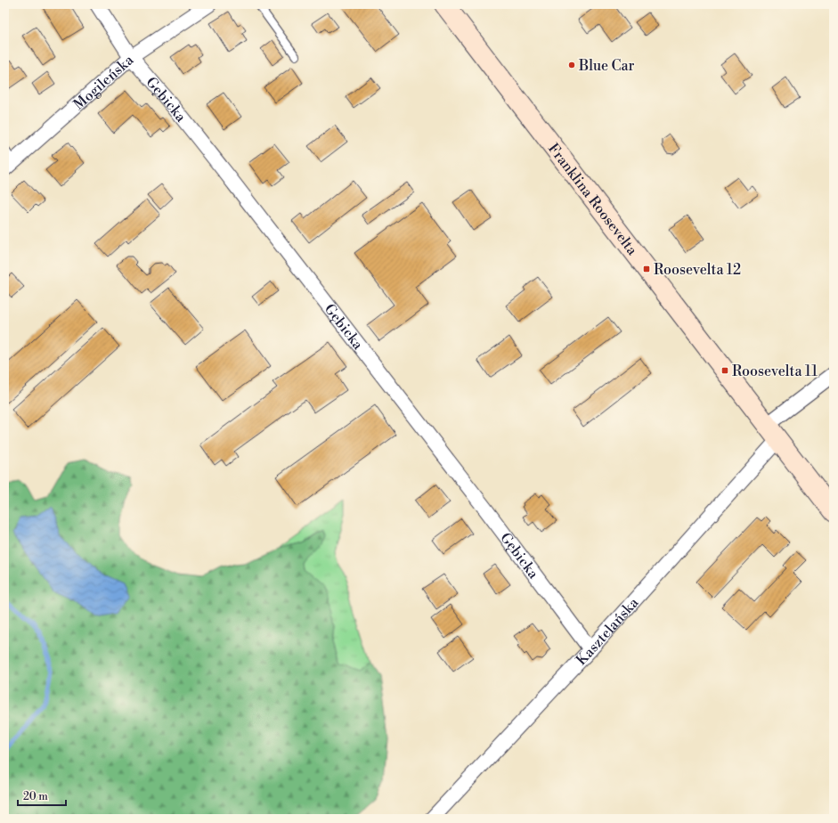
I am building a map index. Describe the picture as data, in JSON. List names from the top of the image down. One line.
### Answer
{"streets":{"street":["Mogileńska","Gębicka","Franklina Roosevelta","Kasztelańska"]},"crossings":[["Mogileńska","Gębicka"],["Gębicka","Kasztelańska"],["Franklina Roosevelta","Kasztelańska"]],"places":{"other":["Blue Car"],"transit":["Roosevelta 12","Roosevelta 11"]},"scale_bar":"20 m"}
